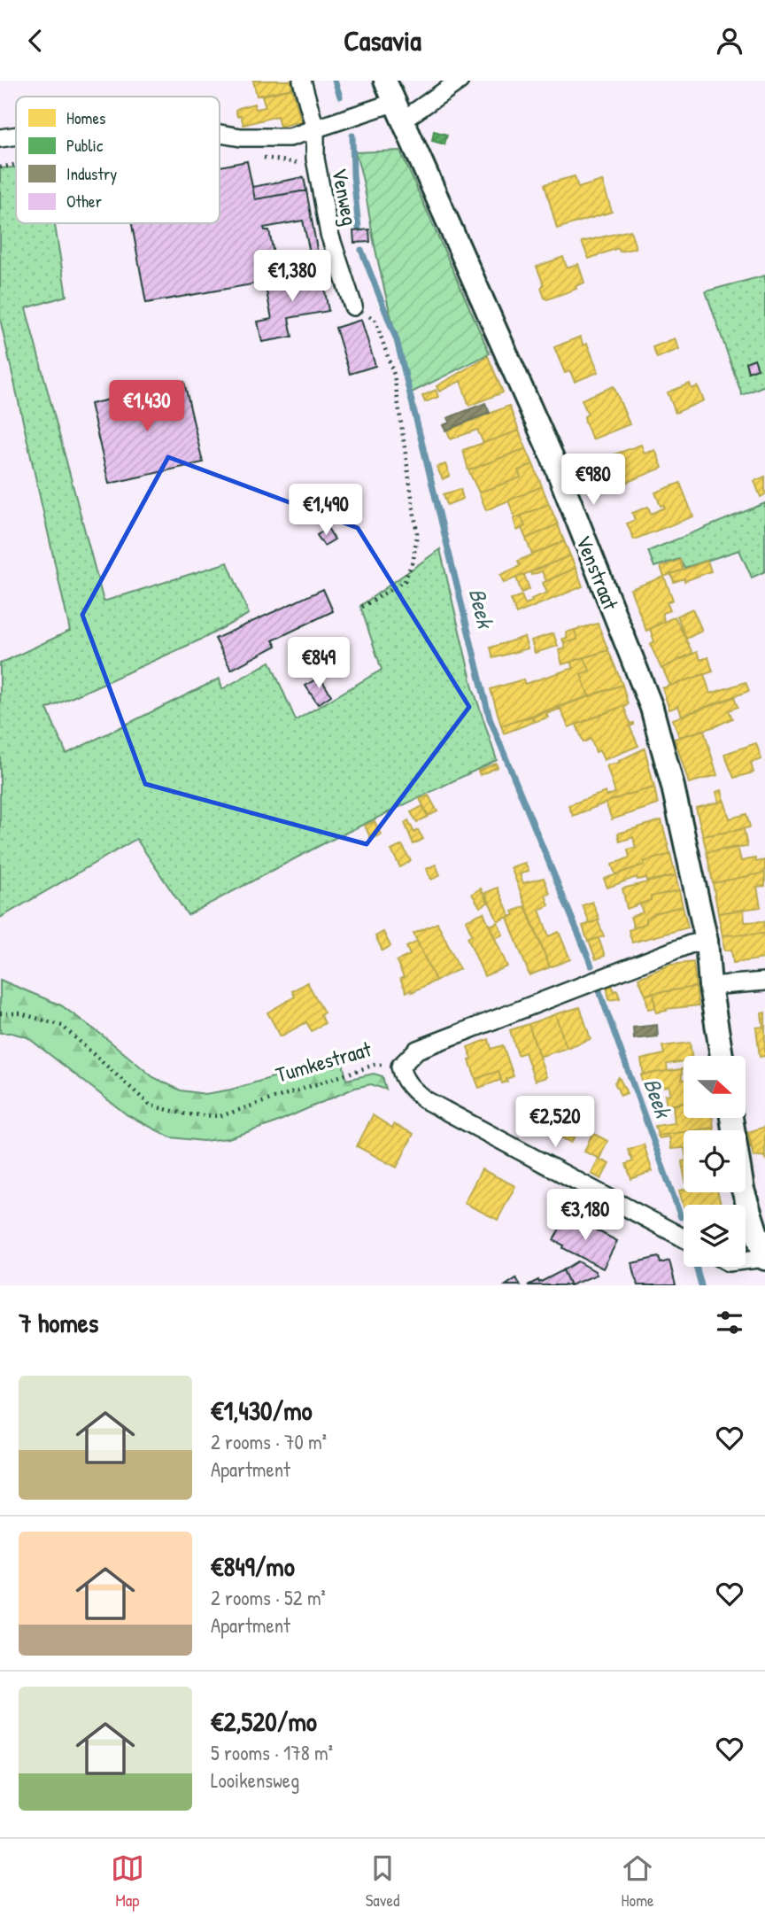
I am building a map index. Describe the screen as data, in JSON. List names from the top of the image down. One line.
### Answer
{"streets":{"street":["Venweg","Venstraat","Tumkestraat"]},"crossings":[["Venstraat","Tumkestraat"]],"water":["Beek"],"legend":["Homes","Public","Industry","Other"],"north":"right","page":{"header":"Casavia","price":["€1,380","€1,430","€980","€1,490","€849","€2,520","€3,180"],"heading":"7 homes","list":[{"name":"€1,430/mo","note":"2 rooms · 70 m² · Apartment"},{"name":"€849/mo","note":"2 rooms · 52 m² · Apartment"},{"name":"€2,520/mo","note":"5 rooms · 178 m² · Looikensweg"}],"tabs":["Map","Saved","Home"]}}
